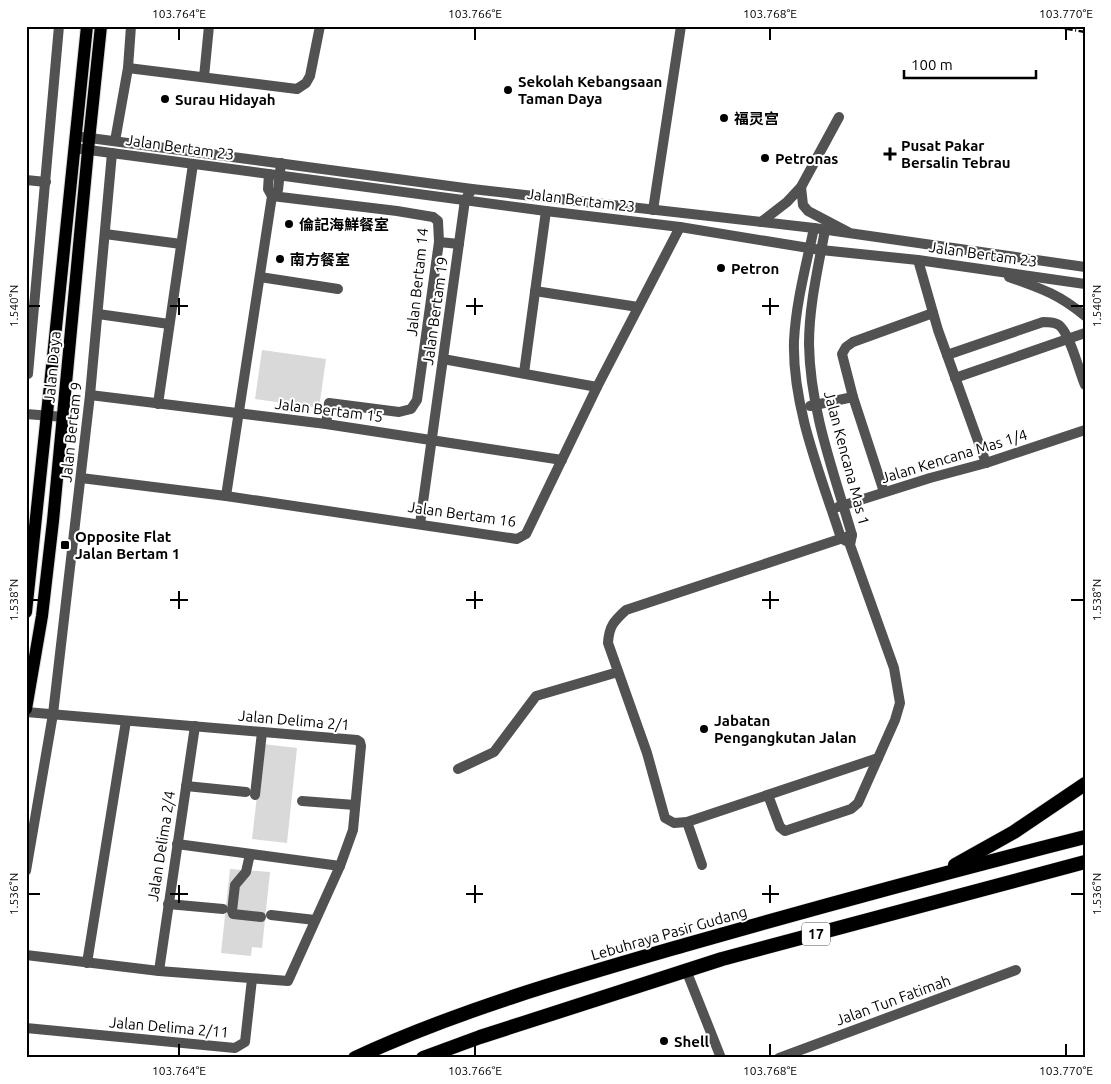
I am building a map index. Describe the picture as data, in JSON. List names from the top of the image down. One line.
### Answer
{"streets":{"highway":["Lebuhraya Pasir Gudang","17"],"main road":["Jalan Daya"],"street":["Jalan Bertam 23","Jalan Bertam 14","Jalan Bertam 19","Jalan Bertam 15","Jalan Bertam 9","Jalan Kencana Mas 1/4","Jalan Kencana Mas 1","Jalan Bertam 16","Jalan Delima 2/1","Jalan Delima 2/4","Jalan Tun Fatimah","Jalan Delima 2/11"]},"crossings":[["Jalan Bertam 23","Jalan Bertam 19"],["Jalan Bertam 23","Jalan Daya"],["Jalan Bertam 23","Jalan Bertam 9"],["Jalan Bertam 23","Jalan Kencana Mas 1"],["Jalan Bertam 23","Jalan Bertam 16"],["Jalan Bertam 14","Jalan Bertam 15"],["Jalan Bertam 19","Jalan Bertam 15"],["Jalan Bertam 19","Jalan Bertam 16"],["Jalan Daya","Jalan Delima 2/1"],["Jalan Bertam 15","Jalan Bertam 9"],["Jalan Bertam 15","Jalan Bertam 16"],["Jalan Bertam 9","Jalan Bertam 16"],["Jalan Bertam 9","Jalan Delima 2/1"],["Jalan Kencana Mas 1/4","Jalan Kencana Mas 1"],["Jalan Delima 2/1","Jalan Delima 2/4"],["Jalan Delima 2/1","Jalan Delima 2/11"]],"places":{"other":["Sekolah Kebangsaan Taman Daya","Surau Hidayah","福灵宫","Petronas","倫記海鮮餐室","南方餐室","Petron","Jabatan Pengangkutan Jalan","Shell"],"health":["Pusat Pakar Bersalin Tebrau"],"transit":["Opposite Flat Jalan Bertam 1"]},"scale_bar":"100 m","coordinates":["103.764°E","103.766°E","103.768°E","103.770°E","1.540°N","1.538°N","1.536°N"]}
